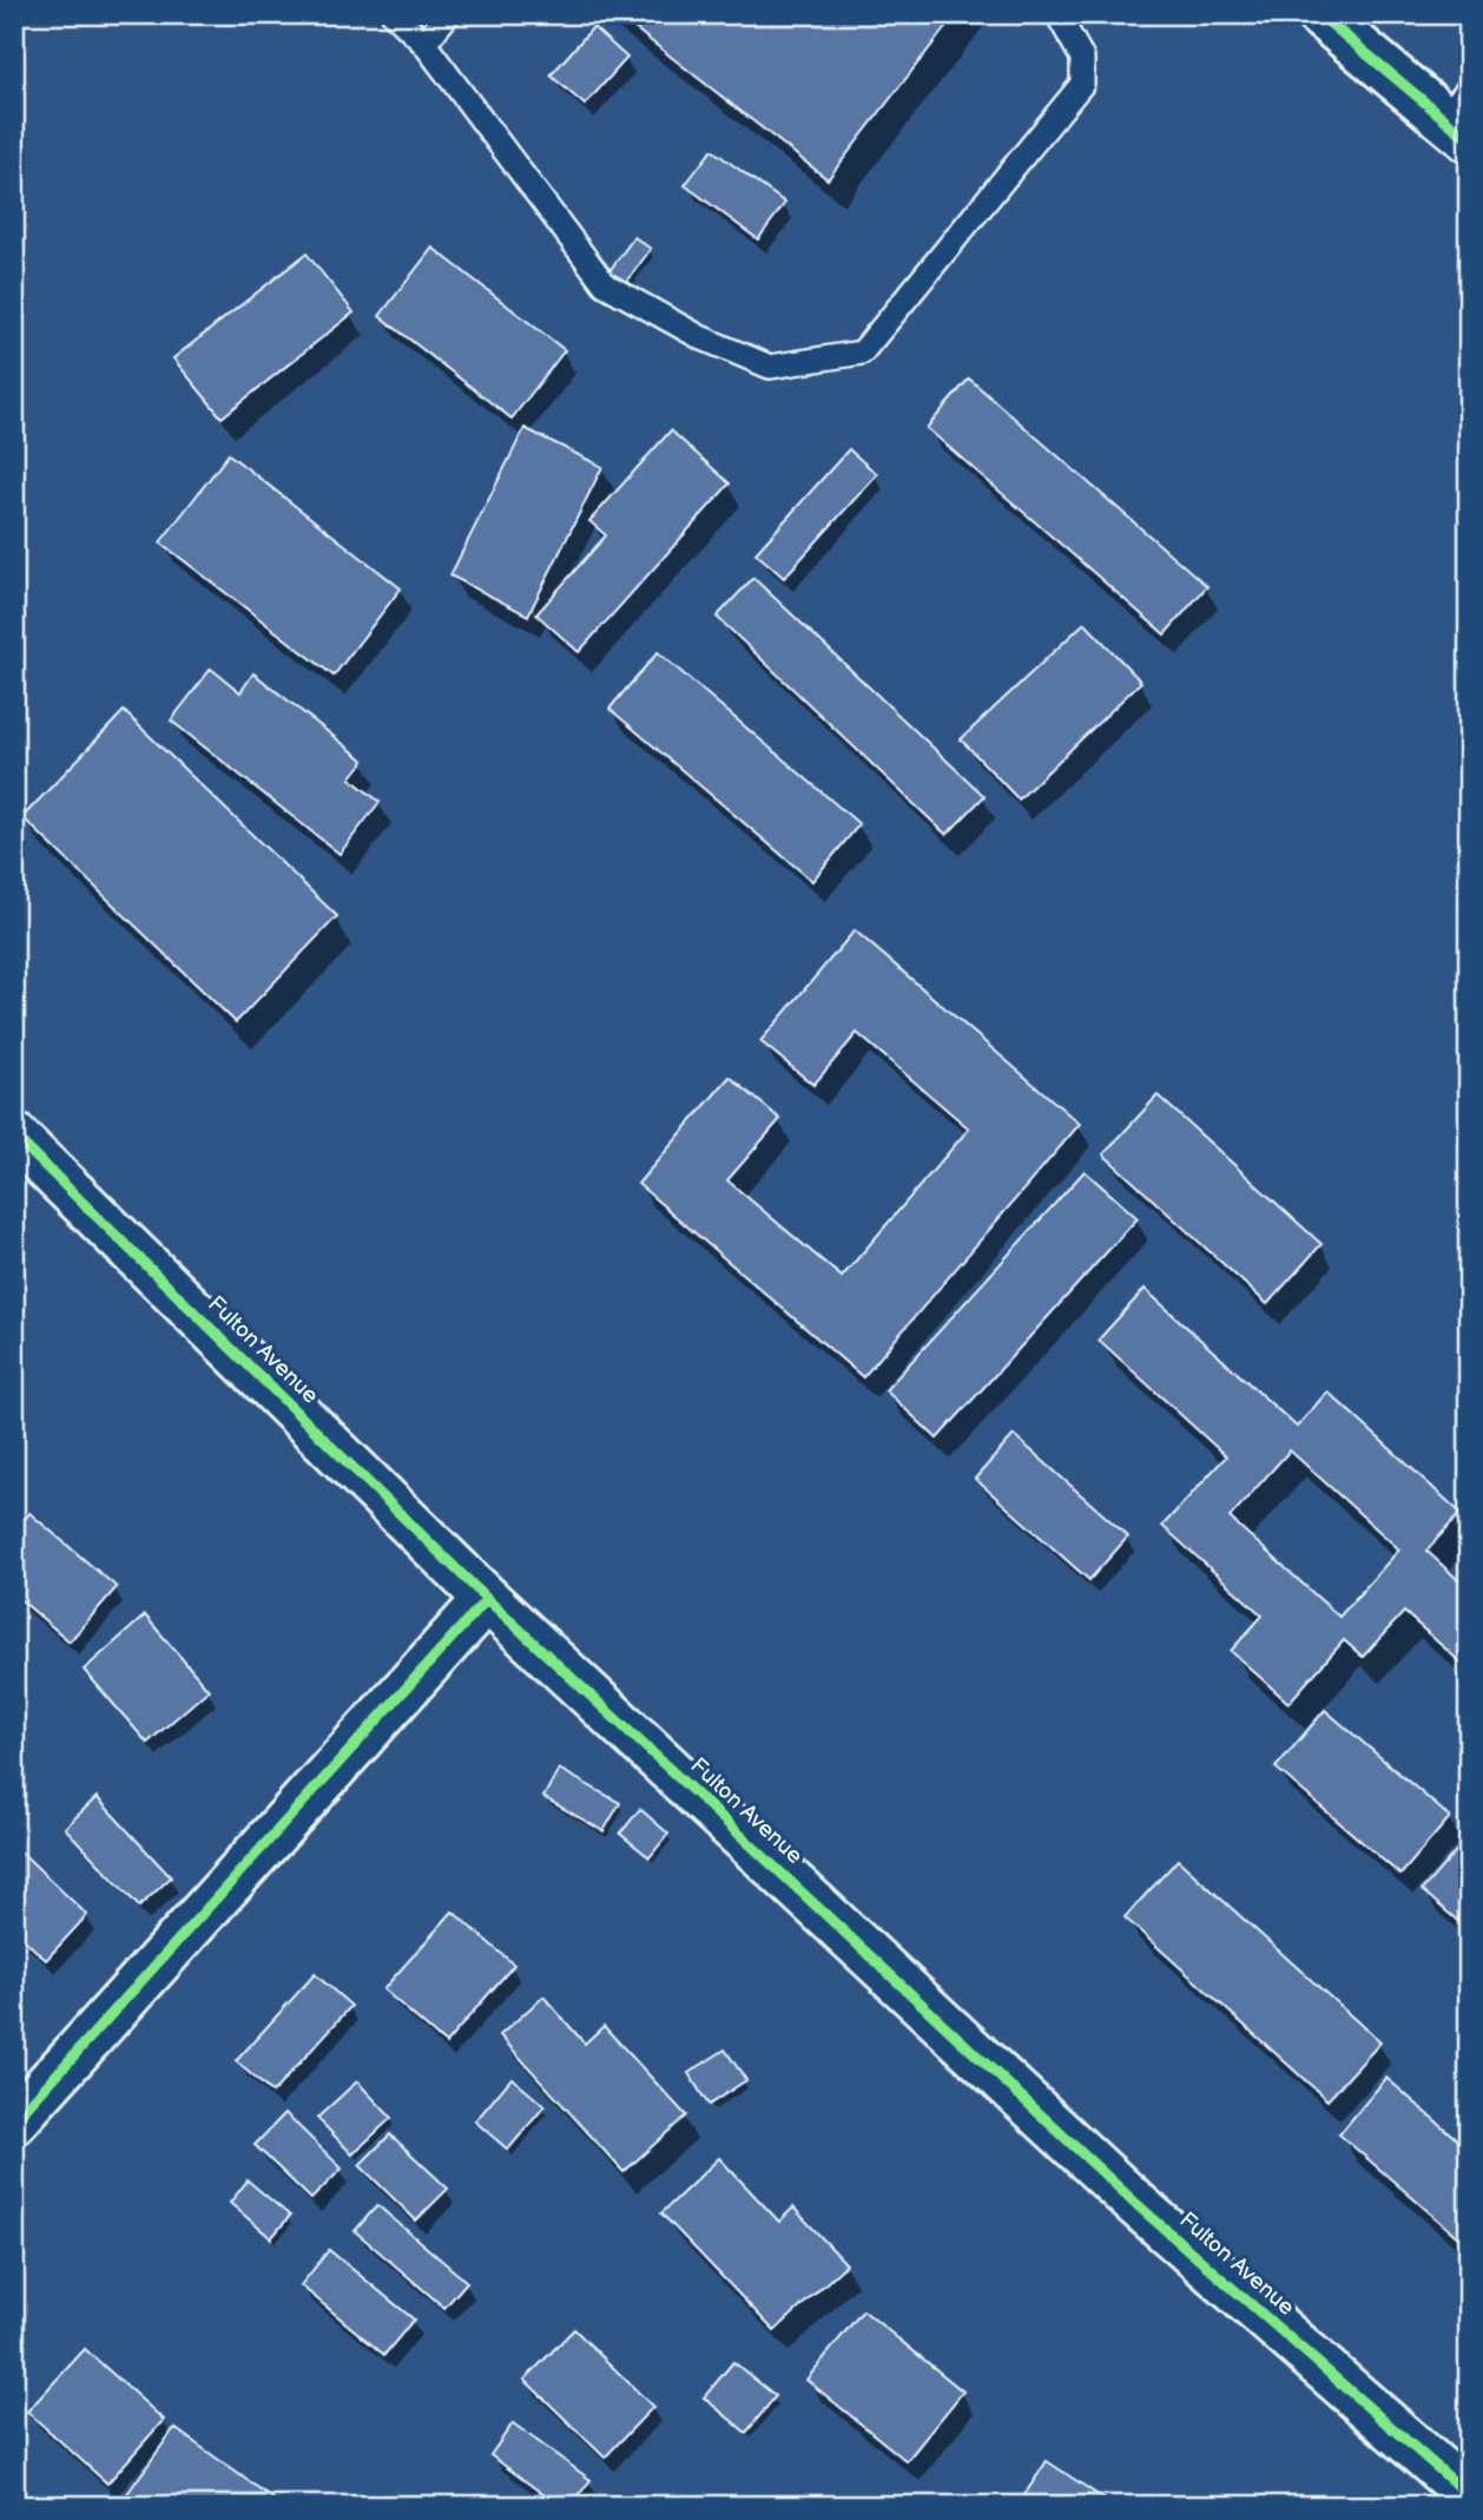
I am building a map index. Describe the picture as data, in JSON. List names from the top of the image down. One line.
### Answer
{"streets":{"street":["Fulton Avenue"]}}
